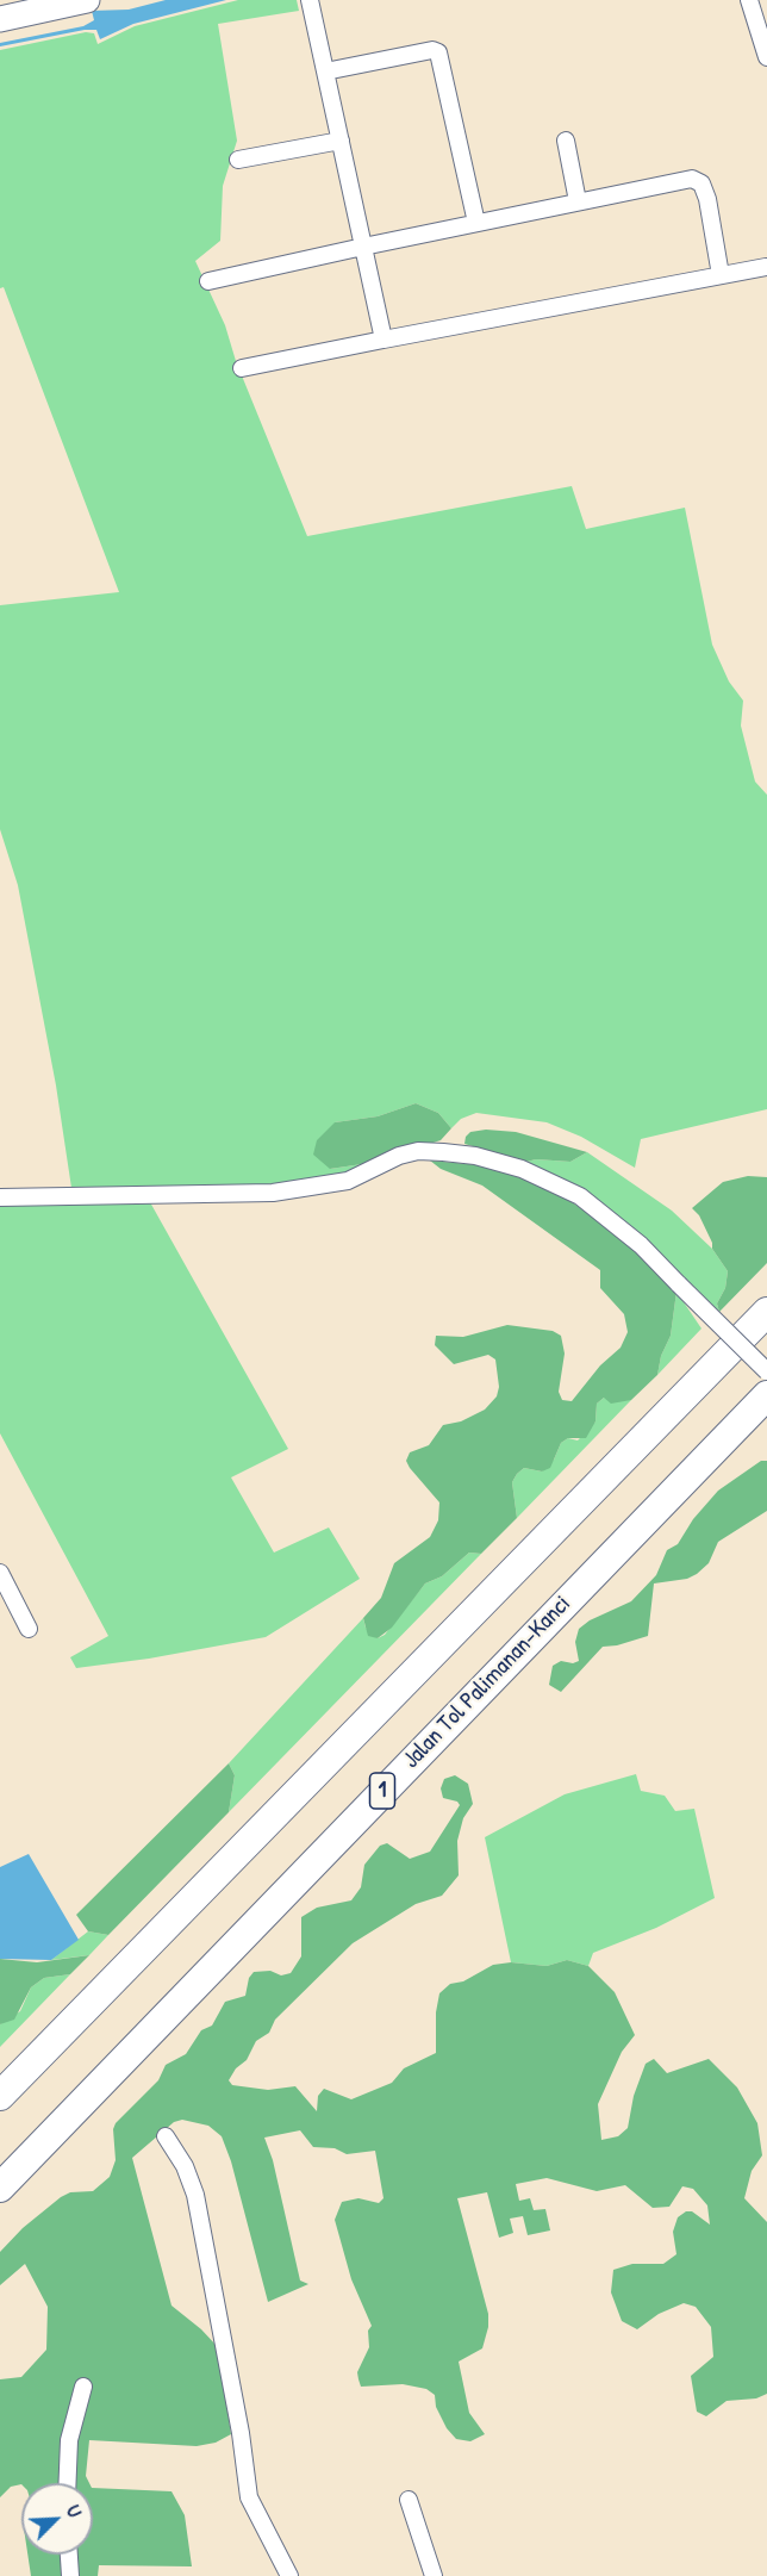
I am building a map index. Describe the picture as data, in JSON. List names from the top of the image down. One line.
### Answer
{"streets":{"highway":["Jalan Tol Palimanan–Kanci","1"]},"north":"top right"}
